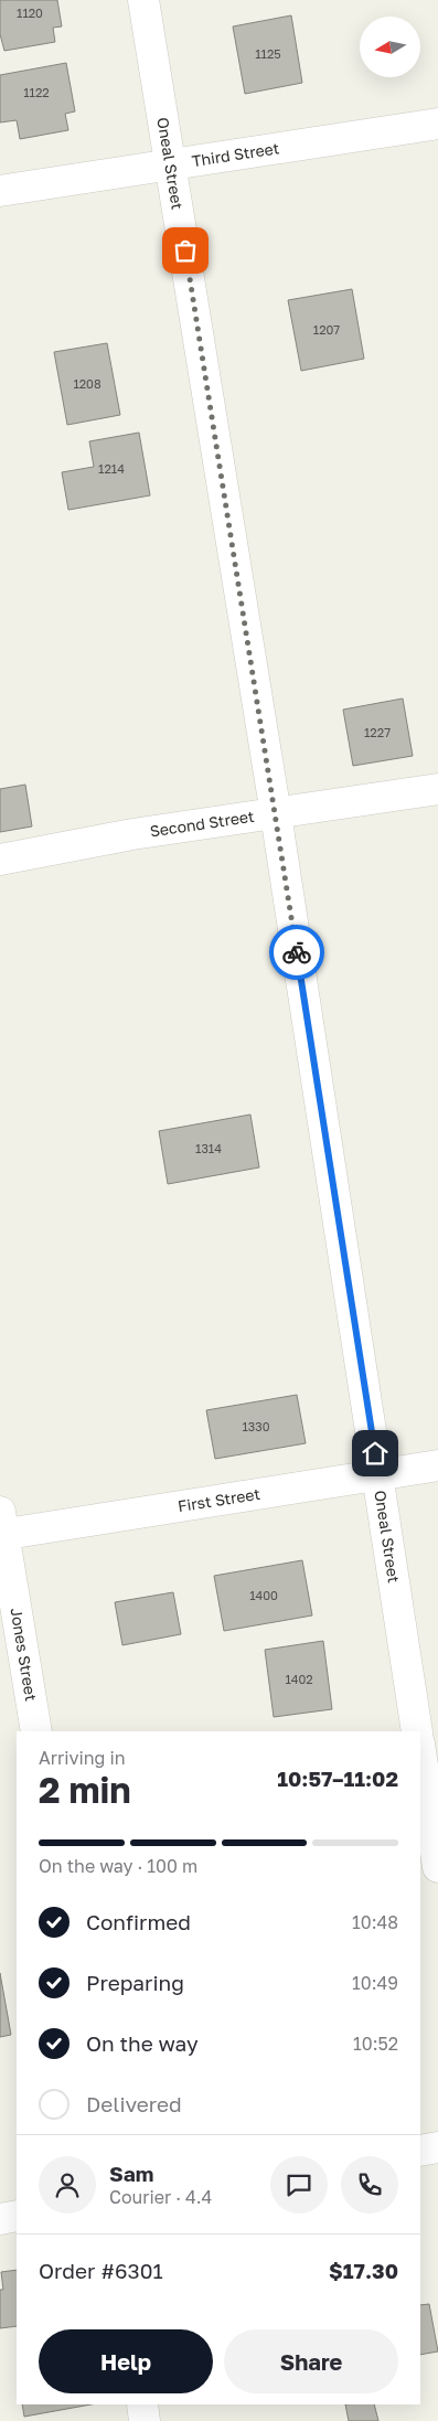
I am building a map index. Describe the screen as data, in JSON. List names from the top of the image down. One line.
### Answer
{"streets":{"street":["Third Street","Oneal Street","Second Street","First Street","Jones Street"]},"crossings":[["Third Street","Oneal Street"],["Oneal Street","Second Street"],["Oneal Street","First Street"],["First Street","Jones Street"]],"house_numbers":["1120","1125","1122","1207","1208","1214","1227","1314","1330","1400","1402"],"north":"left","page":{"heading":["2 min","Arriving in","10:57–11:02"],"panel":["Sam","Courier · 4.4","Order #6301","$17.30"],"bar":"On the way · 100 m","list":[["Confirmed","10:48"],["Preparing","10:49"],["On the way","10:52"],"Delivered"],"buttons":["Help","Share"]}}
